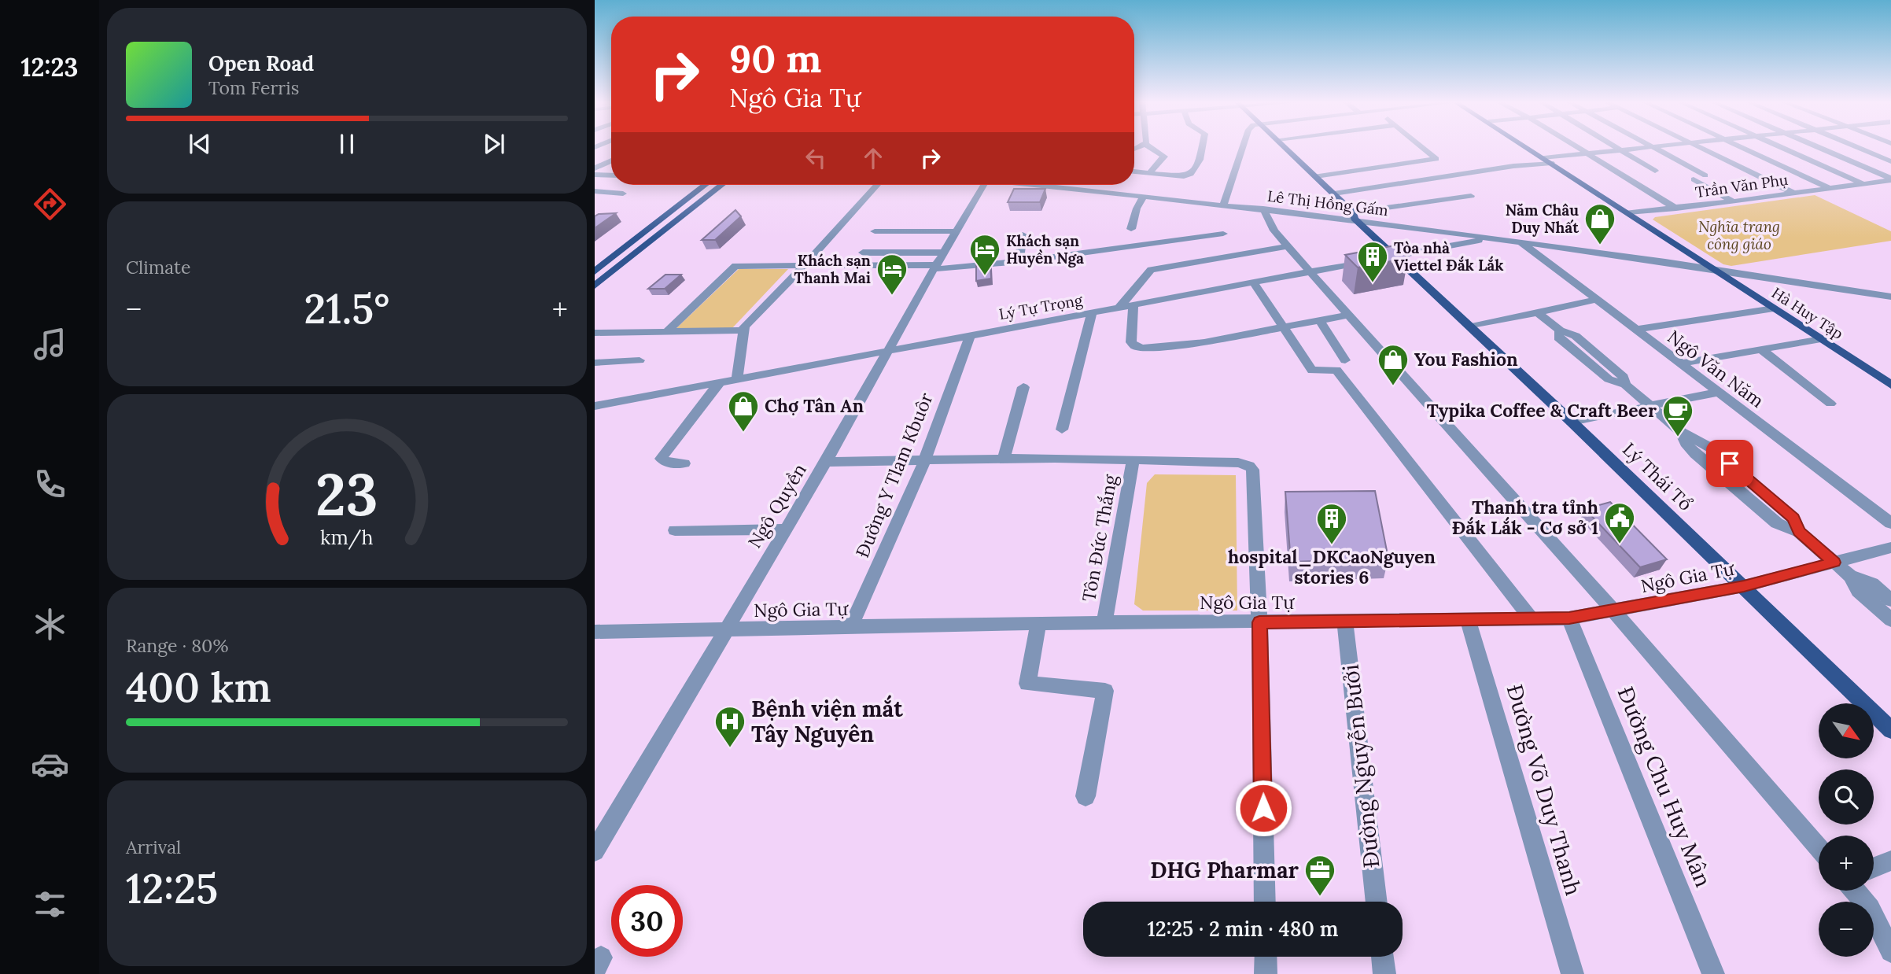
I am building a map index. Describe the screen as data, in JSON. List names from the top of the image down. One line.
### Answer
{"streets":{"main road":["Hà Huy Tập","Lý Thái Tổ"],"street":["Trần Văn Phụ","Lê Thị Hồng Gấm","Lý Tự Trọng","Ngô Văn Năm","Đường Y Tlam Kbuôr","Ngô Quyền","Tôn Đức Thắng","Ngô Gia Tự","Đường Nguyễn Bưởi","Đường Chu Huy Mân","Đường Võ Duy Thanh"]},"crossings":[["Trần Văn Phụ","Hà Huy Tập"],["Lê Thị Hồng Gấm","Lý Tự Trọng"],["Lê Thị Hồng Gấm","Hà Huy Tập"],["Lê Thị Hồng Gấm","Ngô Văn Năm"],["Lê Thị Hồng Gấm","Lý Thái Tổ"],["Lý Tự Trọng","Đường Y Tlam Kbuôr"],["Lý Tự Trọng","Lý Thái Tổ"],["Lý Tự Trọng","Ngô Quyền"],["Đường Y Tlam Kbuôr","Ngô Gia Tự"],["Lý Thái Tổ","Ngô Gia Tự"],["Ngô Quyền","Ngô Gia Tự"],["Tôn Đức Thắng","Ngô Gia Tự"],["Ngô Gia Tự","Đường Nguyễn Bưởi"],["Ngô Gia Tự","Đường Chu Huy Mân"],["Ngô Gia Tự","Đường Võ Duy Thanh"]],"parks":["Nghĩa trang công giáo"],"places":{"shop":["Năm Châu Duy Nhất","You Fashion","Chợ Tân An"],"hotel":["Khách sạn Huyền Nga","Khách sạn Thanh Mai"],"building":["Tòa nhà Viettel Đắk Lắk","hospital_DKCaoNguyen stories 6"],"cafe":["Typika Coffee & Craft Beer"],"public building":["Thanh tra tỉnh Đắk Lắk - Cơ sở 1"],"hospital":["Bệnh viện mắt Tây Nguyên"],"office":["DHG Pharmar"]},"north":"bottom right","page":{"tabs":"12:23","turn":["90 m","Ngô Gia Tự"],"song":["Open Road","Tom Ferris"],"tile":["Climate",["Range · 80%","400 km"],["Arrival","12:25"]],"heat":["−","21.5°","+"],"map_buttons":["+","−"],"limit":"30","trip":"12:25 · 2 min · 480 m","gauge":["23","km/h"]}}
